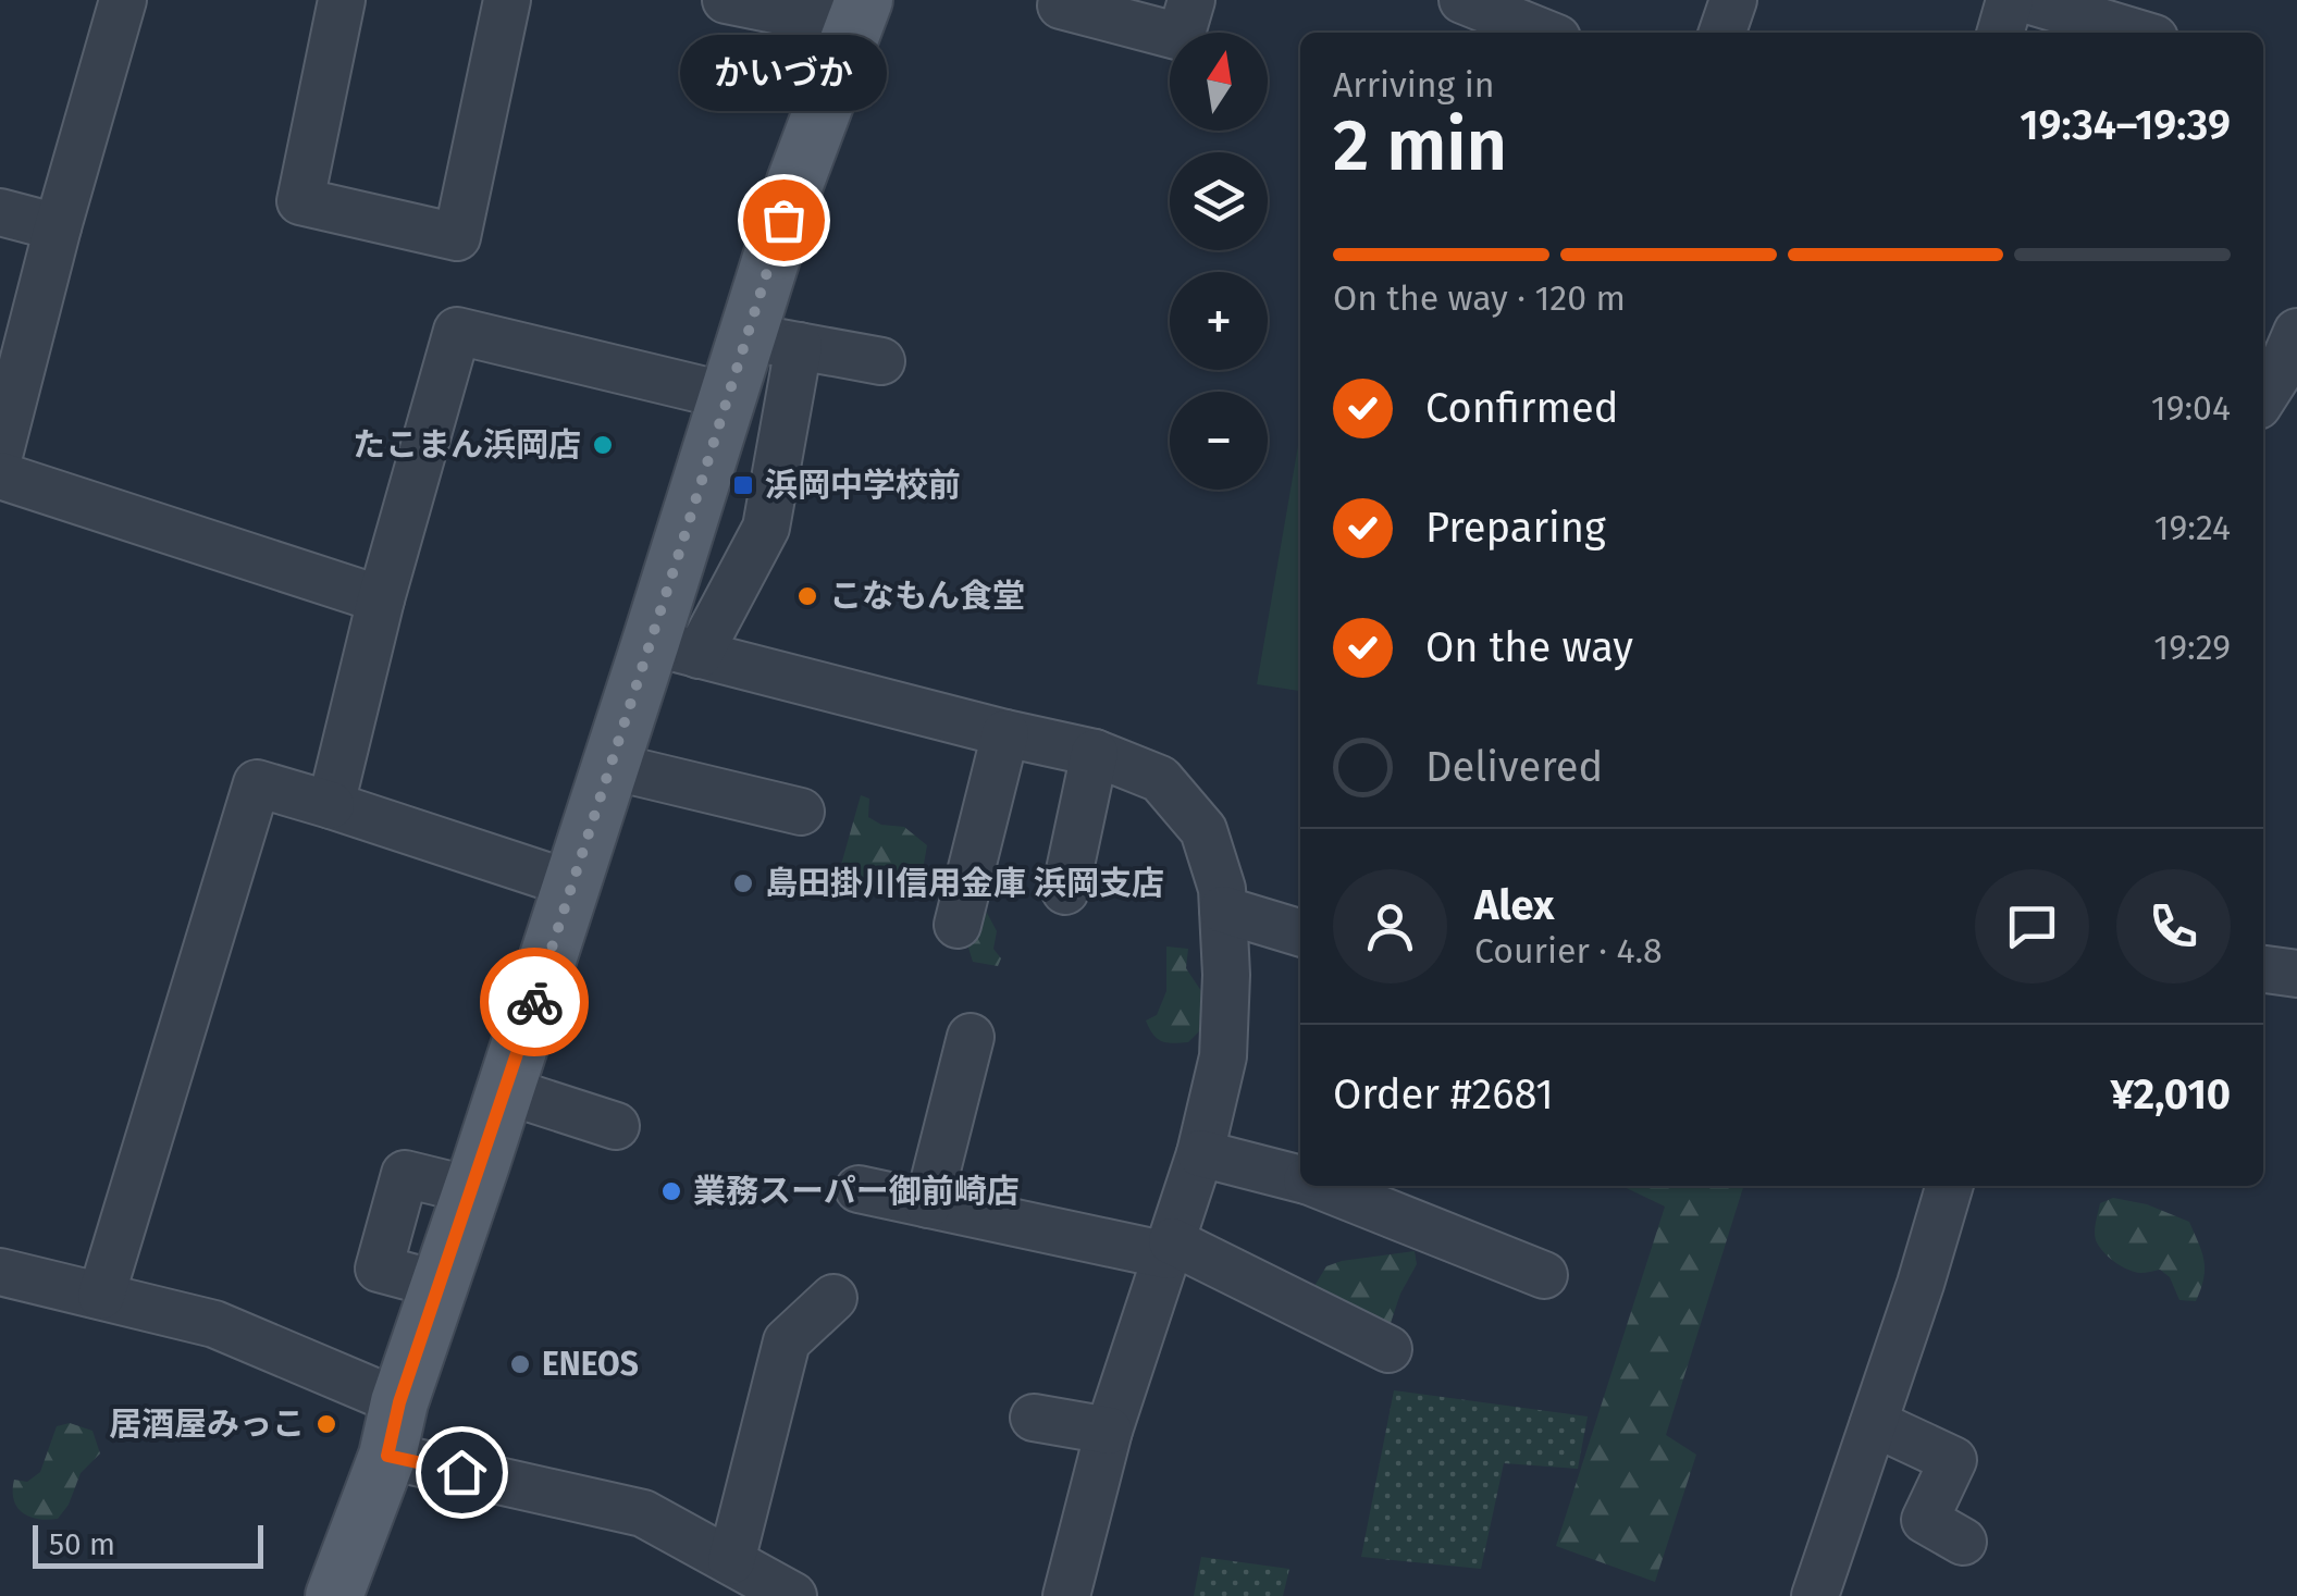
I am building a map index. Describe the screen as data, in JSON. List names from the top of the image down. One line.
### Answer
{"places":{"other":["かいづか","たこまん浜岡店","こなもん食堂","島田掛川信用金庫 浜岡支店","業務スーパー御前崎店","ENEOS","居酒屋みっこ"],"transit":["浜岡中学校前"]},"scale_bar":"50 m","north":"top","page":{"map_buttons":["+","−"],"heading":["2 min","Arriving in","19:34–19:39"],"panel":["Alex","Courier · 4.8","Order #2681","¥2,010"],"bubble":"かいづか","bar":"On the way · 120 m","list":[["Confirmed","19:04"],["Preparing","19:24"],["On the way","19:29"],"Delivered"],"scale":"50 m"}}
